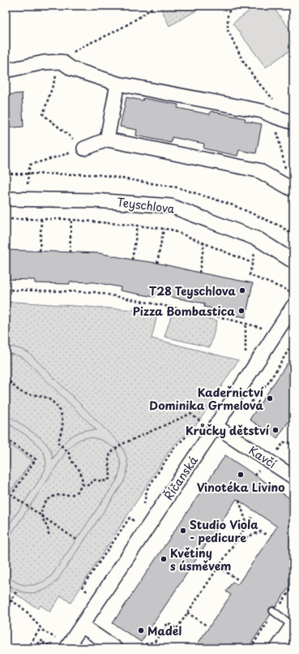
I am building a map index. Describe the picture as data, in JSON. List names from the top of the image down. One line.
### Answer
{"streets":{"street":["Teyschlova","Kavčí","Říčanská"]},"crossings":[["Kavčí","Říčanská"]],"places":["T28 Teyschlova","Pizza Bombastica","Kadeřnictví Dominika Grmelová","Krůčky dětství","Vinotéka Livino","Studio Viola - pedicure","Květiny s úsměvem","Madel"]}
